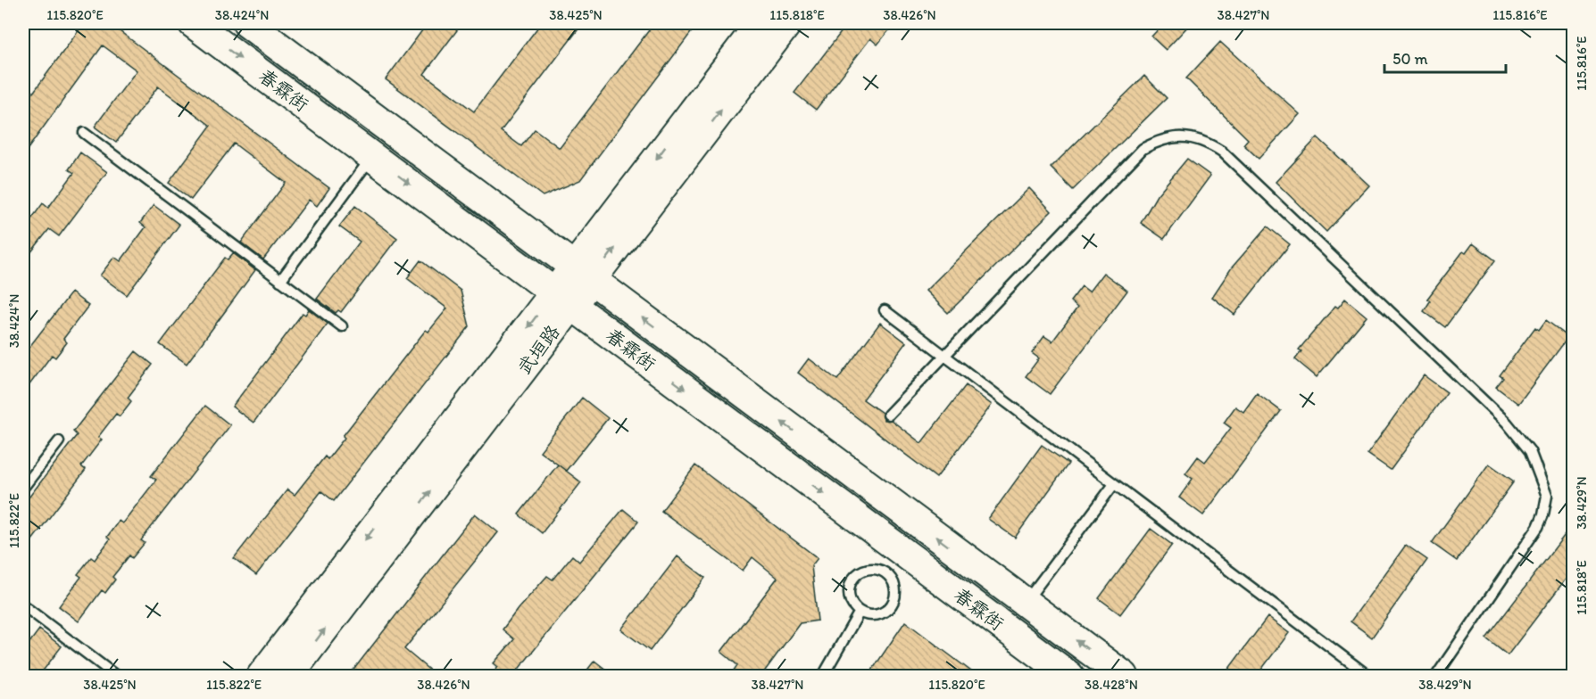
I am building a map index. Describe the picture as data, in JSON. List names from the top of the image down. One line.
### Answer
{"streets":{"main road":["春霖街","武垣路"]},"crossings":[["春霖街","武垣路"]],"scale_bar":"50 m","coordinates":["115.820°E","38.424°N","38.425°N","115.818°E","38.426°N","38.427°N","115.816°E","38.429°N","115.822°E","38.428°N"]}
